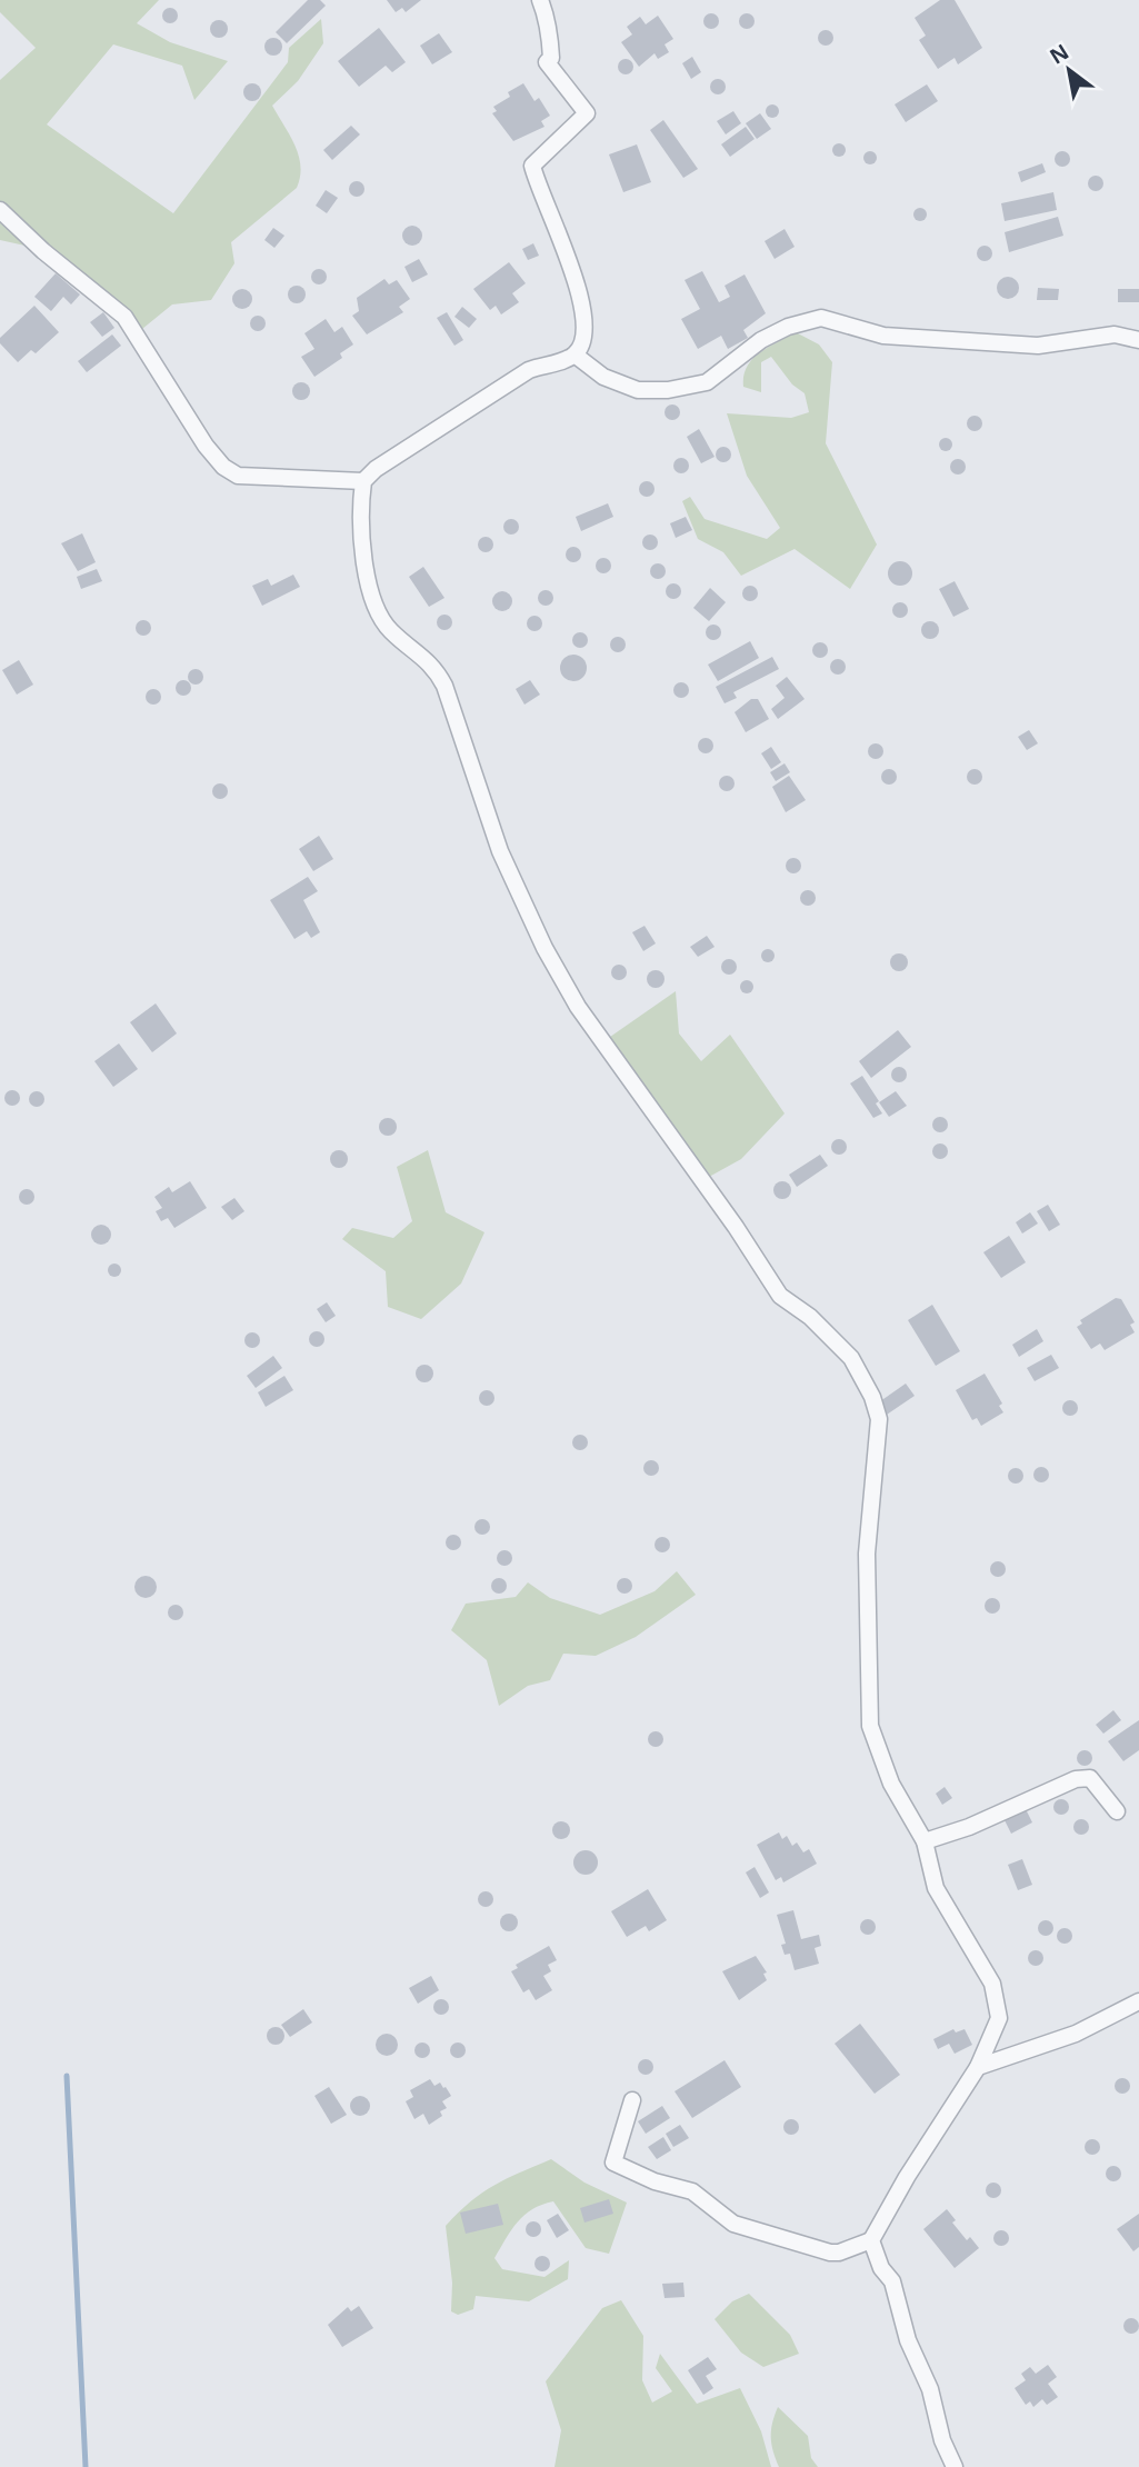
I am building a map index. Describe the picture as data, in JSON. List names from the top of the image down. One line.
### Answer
{"north":"top left"}
